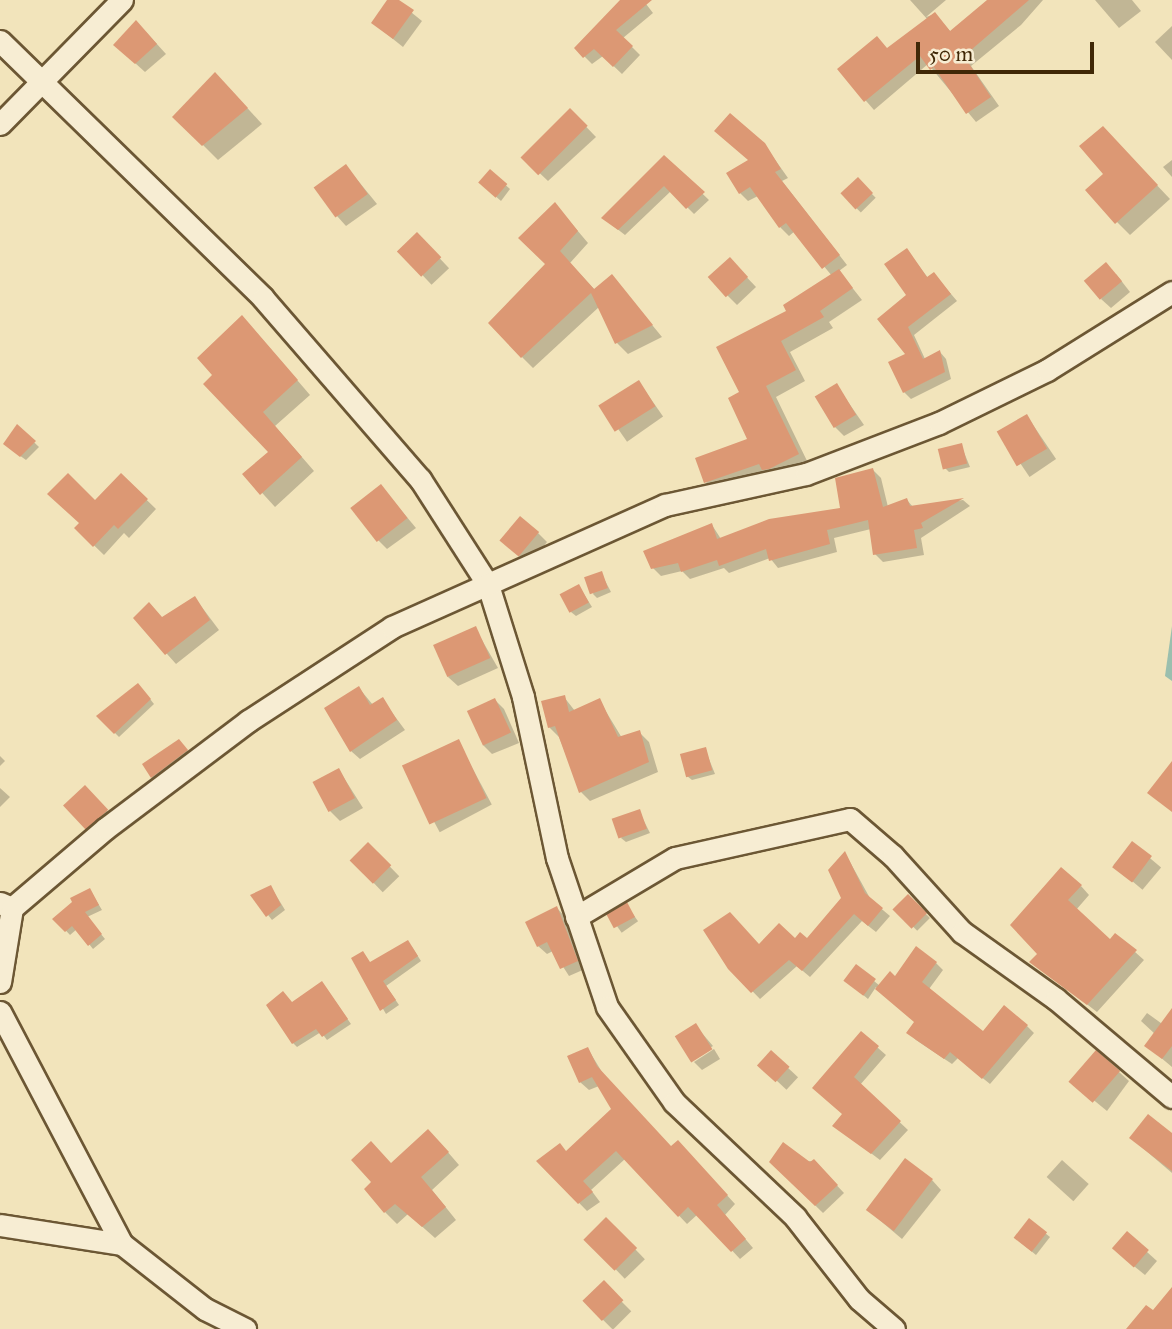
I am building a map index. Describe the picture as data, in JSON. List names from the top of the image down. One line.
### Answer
{"scale_bar":"50 m"}
